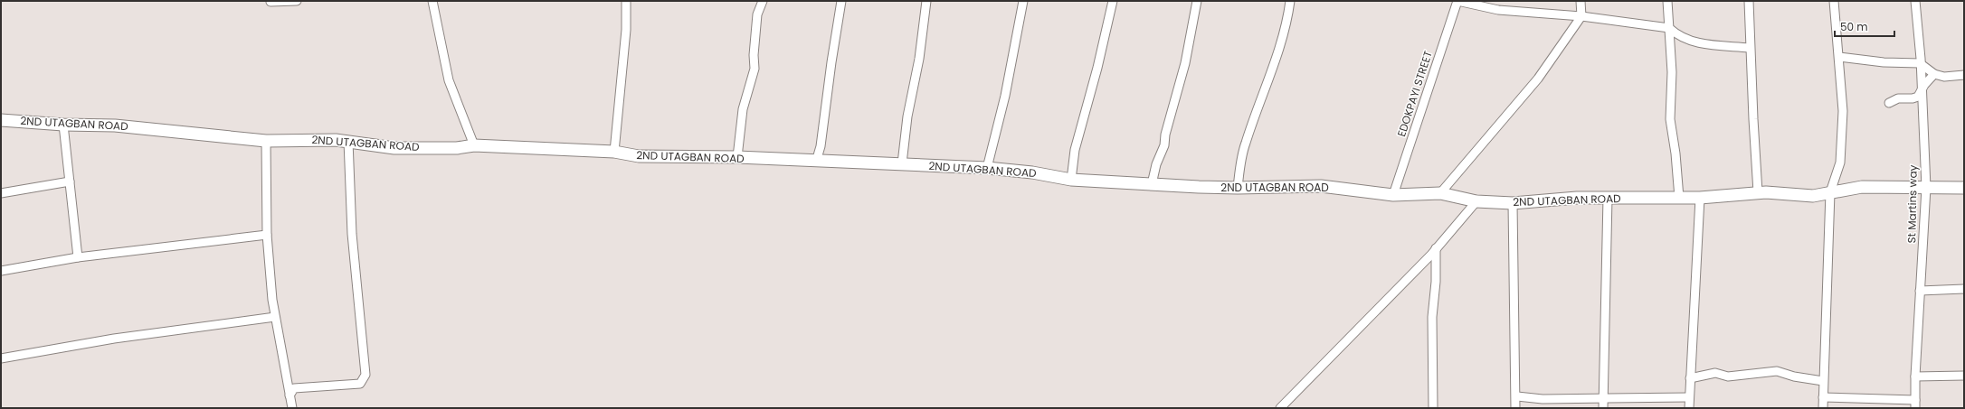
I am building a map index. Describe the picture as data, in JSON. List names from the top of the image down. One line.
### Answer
{"streets":{"street":["EDOKPAYI STREET","2ND UTAGBAN ROAD","St Martins way"]},"crossings":[["EDOKPAYI STREET","2ND UTAGBAN ROAD"],["2ND UTAGBAN ROAD","St Martins way"]],"scale_bar":"50 m"}
